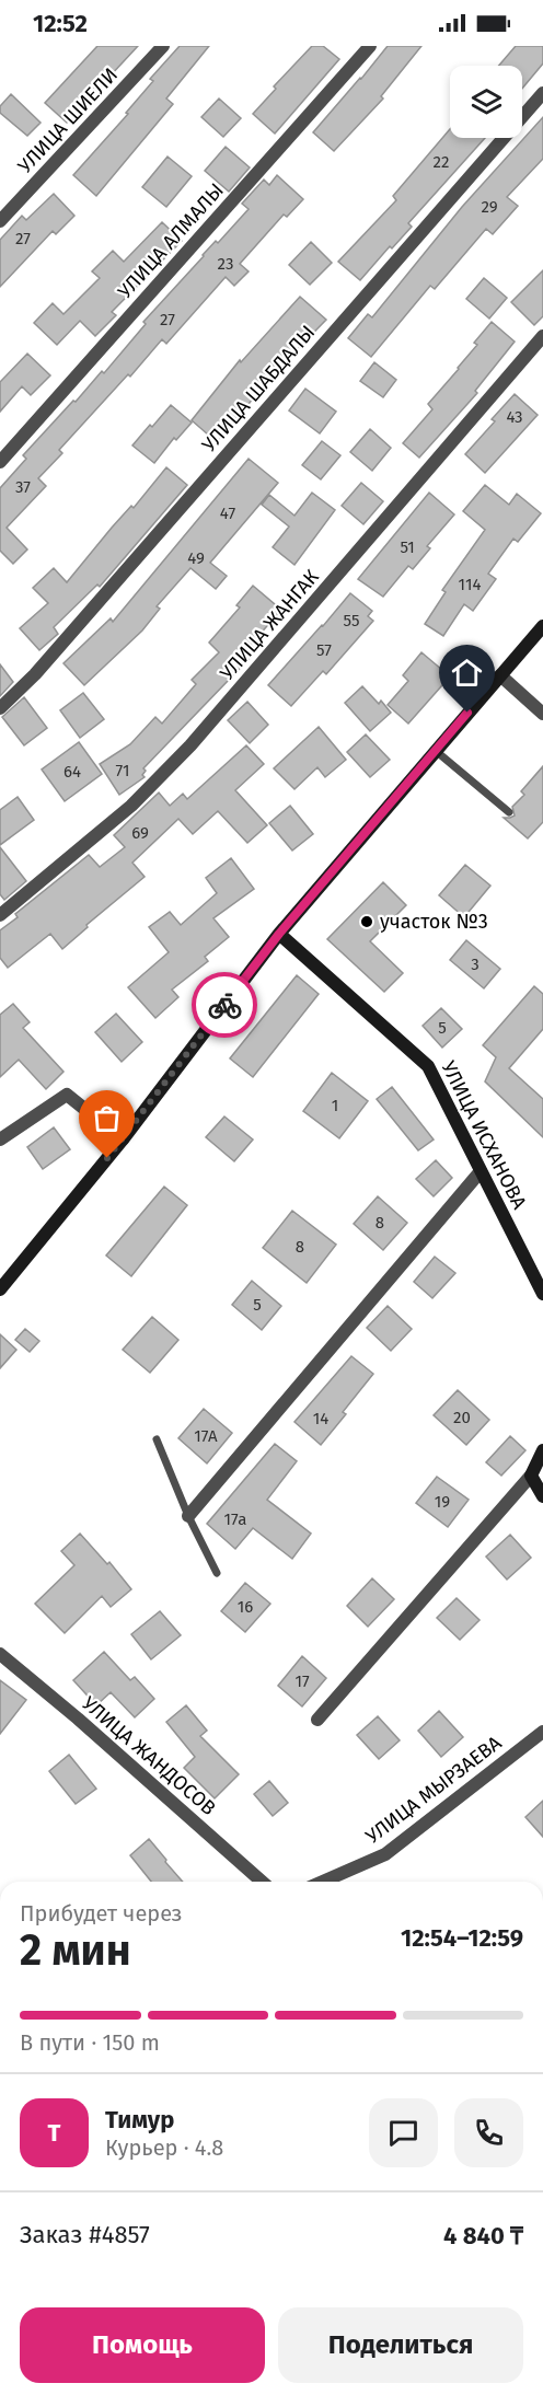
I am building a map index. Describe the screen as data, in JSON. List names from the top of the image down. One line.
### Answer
{"streets":{"main road":["УЛИЦА ИСХАНОВА"],"street":["УЛИЦА ШИЕЛИ","УЛИЦА АЛМАЛЫ","УЛИЦА ШАБДАЛЫ","УЛИЦА ЖАНГАК","УЛИЦА ЖАНДОСОВ","УЛИЦА МЫРЗАЕВА"]},"places":["участок №3"],"house_numbers":["22","29","27","23","27","43","37","47","51","49","114","55","57","71","64","69","3","5","1","8","8","5","20","14","17А","19","17а","16","17"],"page":{"status":"12:52","heading":["2 мин","Прибудет через","12:54–12:59"],"panel":["Тимур","Курьер · 4.8","Заказ #4857","4 840 ₸"],"bar":"В пути · 150 m","round":"Т","buttons":["Помощь","Поделиться"]}}
